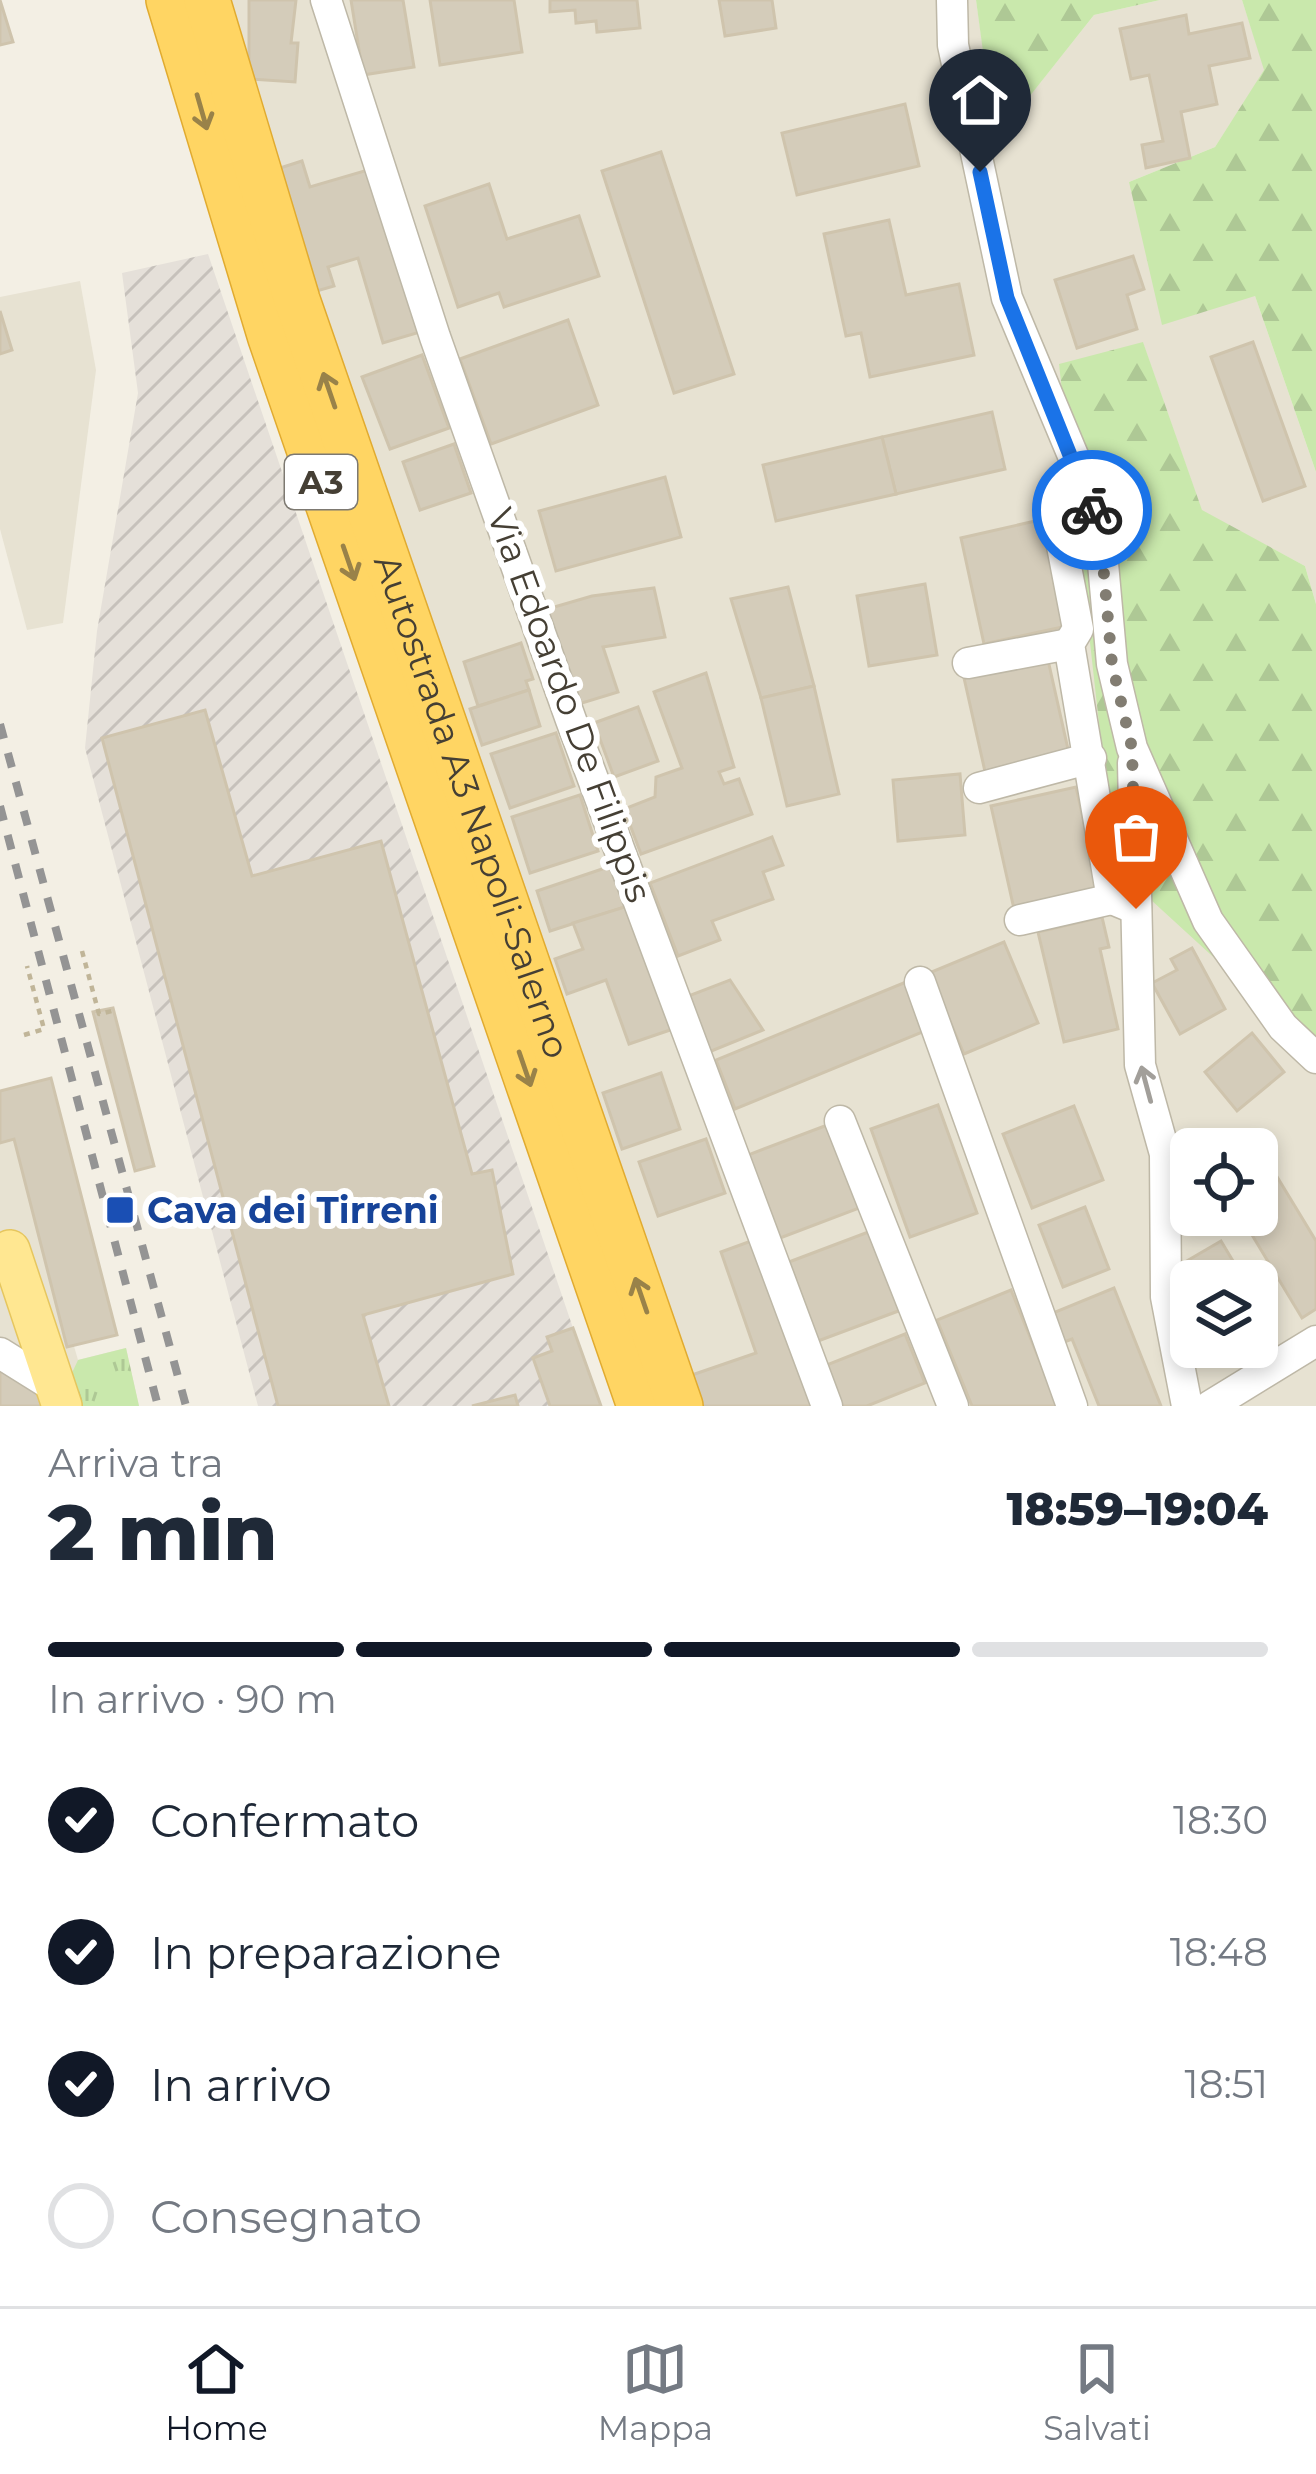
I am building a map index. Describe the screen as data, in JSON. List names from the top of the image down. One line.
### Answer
{"streets":{"highway":["A3","Autostrada A3 Napoli-Salerno"],"street":["Via Edoardo De Filippis"]},"places":{"transit":["Cava dei Tirreni"]},"page":{"heading":["2 min","Arriva tra","18:59–19:04"],"bar":"In arrivo · 90 m","list":[["Confermato","18:30"],["In preparazione","18:48"],["In arrivo","18:51"],"Consegnato"],"tabs":["Home","Mappa","Salvati"]}}
